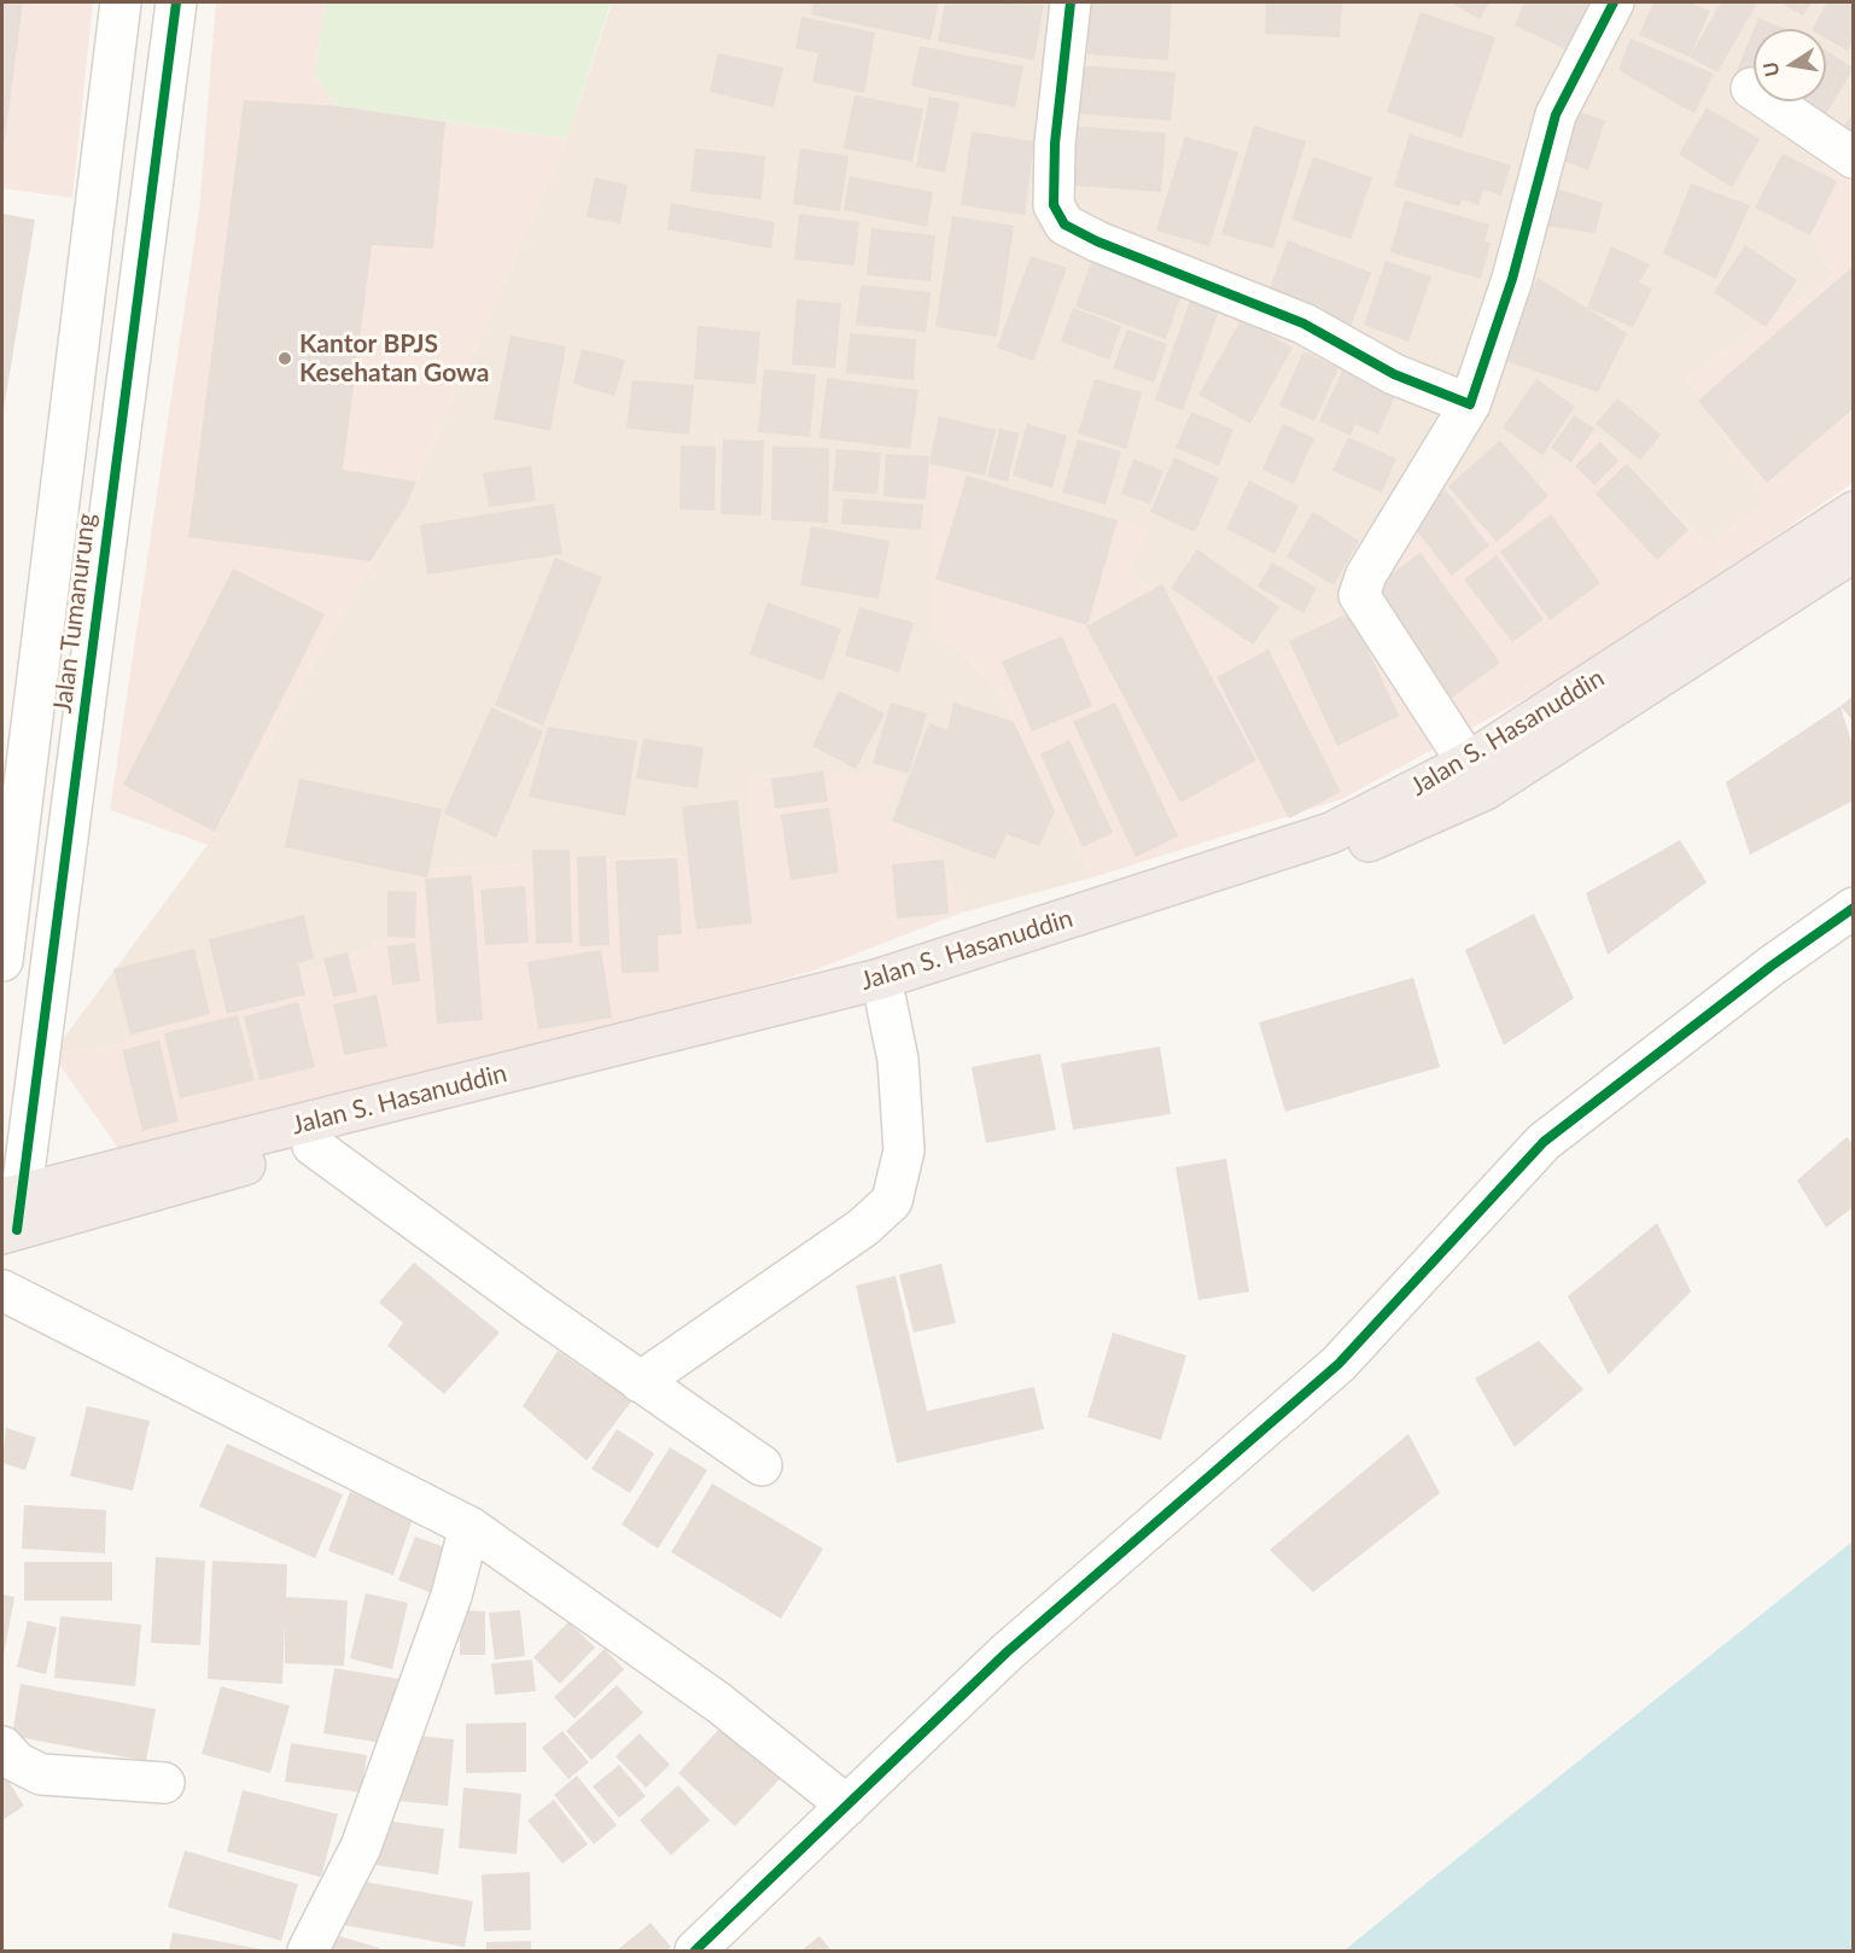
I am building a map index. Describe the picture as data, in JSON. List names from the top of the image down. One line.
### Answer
{"streets":{"highway":["Jalan S. Hasanuddin"],"street":["Jalan Tumanurung"]},"crossings":[["Jalan Tumanurung","Jalan S. Hasanuddin"]],"places":["Kantor BPJS Kesehatan Gowa"],"north":"left"}
